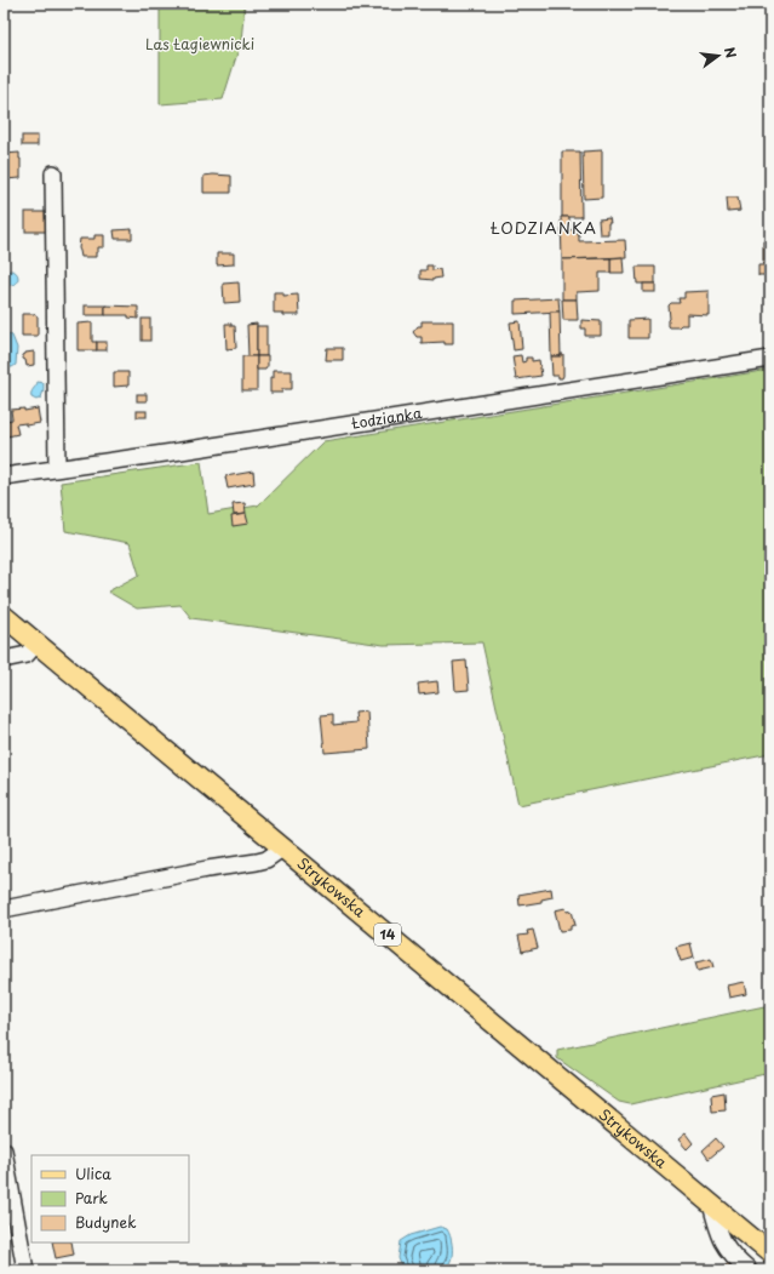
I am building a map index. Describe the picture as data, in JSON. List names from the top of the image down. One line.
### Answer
{"streets":{"main road":["Strykowska","14"],"street":["Łodzianka"]},"districts":["ŁODZIANKA"],"parks":["Las Łagiewnicki"],"legend":["Ulica","Park","Budynek"],"north":"right"}
